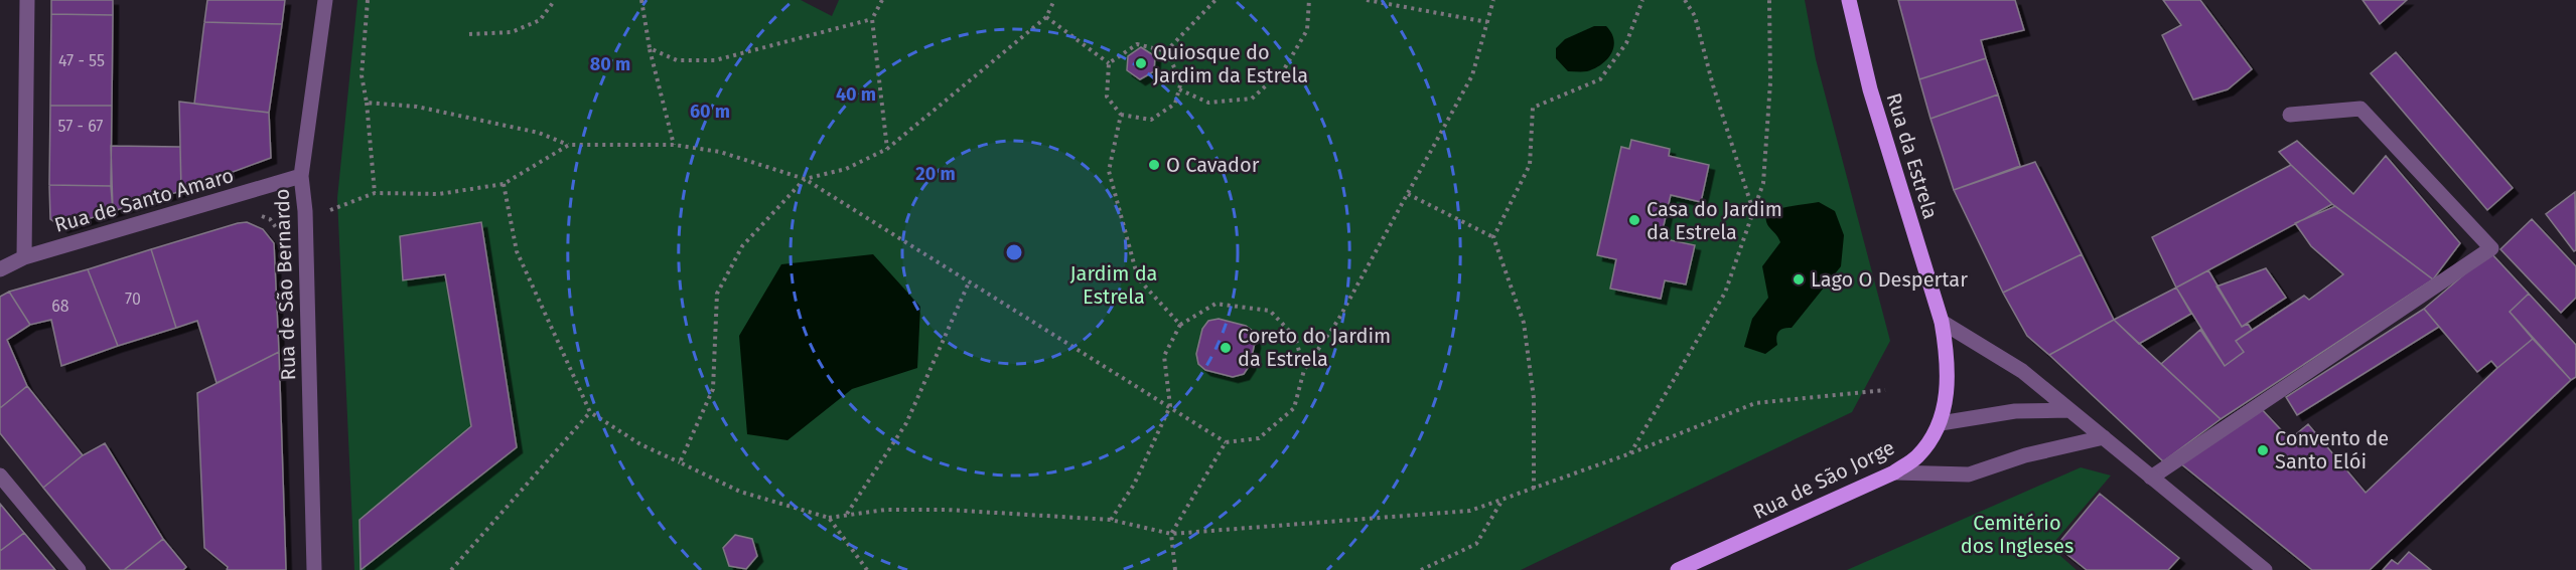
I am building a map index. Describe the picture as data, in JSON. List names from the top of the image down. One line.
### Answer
{"streets":{"main road":["Rua da Estrela","Rua de São Jorge"],"street":["Rua de Santo Amaro","Rua de São Bernardo"]},"crossings":[["Rua da Estrela","Rua de São Jorge"],["Rua de Santo Amaro","Rua de São Bernardo"]],"parks":["Jardim da Estrela","Cemitério dos Ingleses"],"places":["Quiosque do Jardim da Estrela","O Cavador","Casa do Jardim da Estrela","Lago O Despertar","Coreto do Jardim da Estrela","Convento de Santo Elói"],"house_numbers":["47 - 55","57 - 67","70","68"],"rings":["80 m","40 m","60 m","20 m"]}
